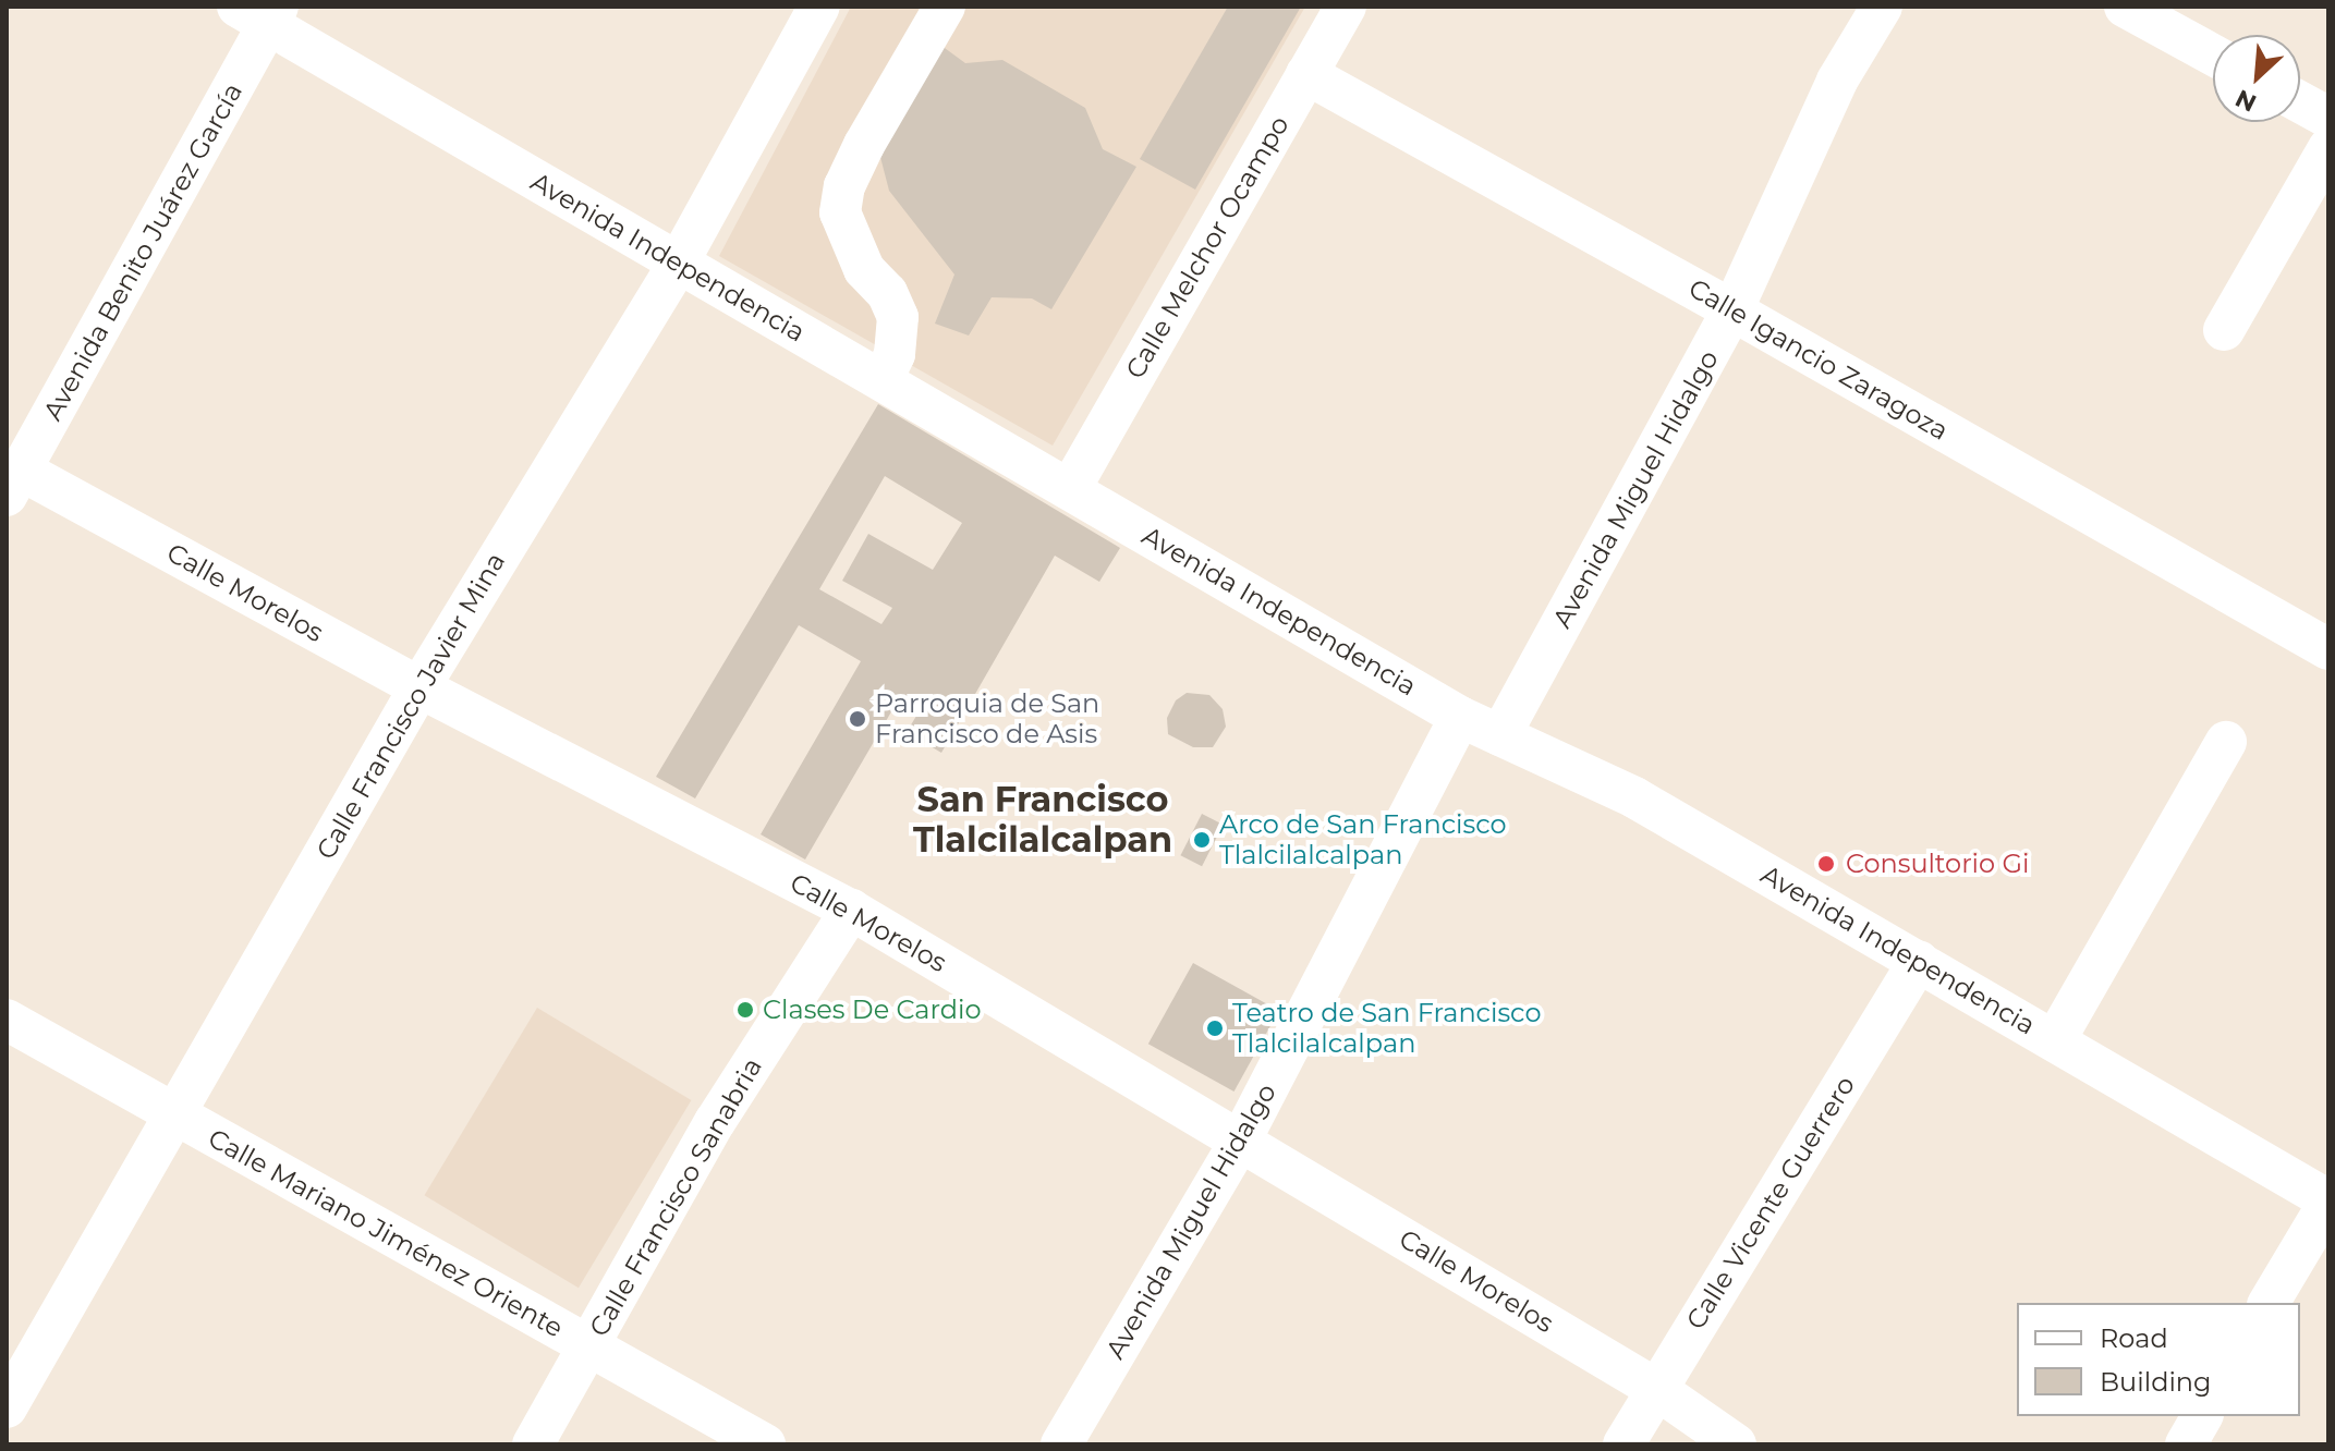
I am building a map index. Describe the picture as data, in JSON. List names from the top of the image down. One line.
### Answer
{"streets":{"street":["Calle Melchor Ocampo","Avenida Benito Juárez García","Avenida Independencia","Calle Igancio Zaragoza","Avenida Miguel Hidalgo","Calle Morelos","Calle Francisco Javier Mina","Calle Francisco Sanabria","Calle Vicente Guerrero","Calle Mariano Jiménez Oriente"]},"crossings":[["Calle Melchor Ocampo","Avenida Independencia"],["Calle Melchor Ocampo","Calle Igancio Zaragoza"],["Avenida Benito Juárez García","Avenida Independencia"],["Avenida Benito Juárez García","Calle Morelos"],["Avenida Independencia","Avenida Miguel Hidalgo"],["Avenida Independencia","Calle Francisco Javier Mina"],["Avenida Independencia","Calle Vicente Guerrero"],["Calle Igancio Zaragoza","Avenida Miguel Hidalgo"],["Avenida Miguel Hidalgo","Calle Morelos"],["Calle Morelos","Calle Francisco Javier Mina"],["Calle Morelos","Calle Francisco Sanabria"],["Calle Morelos","Calle Vicente Guerrero"],["Calle Francisco Javier Mina","Calle Mariano Jiménez Oriente"],["Calle Francisco Sanabria","Calle Mariano Jiménez Oriente"]],"districts":["San Francisco Tlalcilalcalpan"],"places":["Parroquia de San Francisco de Asis","Arco de San Francisco Tlalcilalcalpan","Consultorio Gi","Clases De Cardio","Teatro de San Francisco Tlalcilalcalpan"],"legend":["Road","Building"],"north":"bottom left"}
